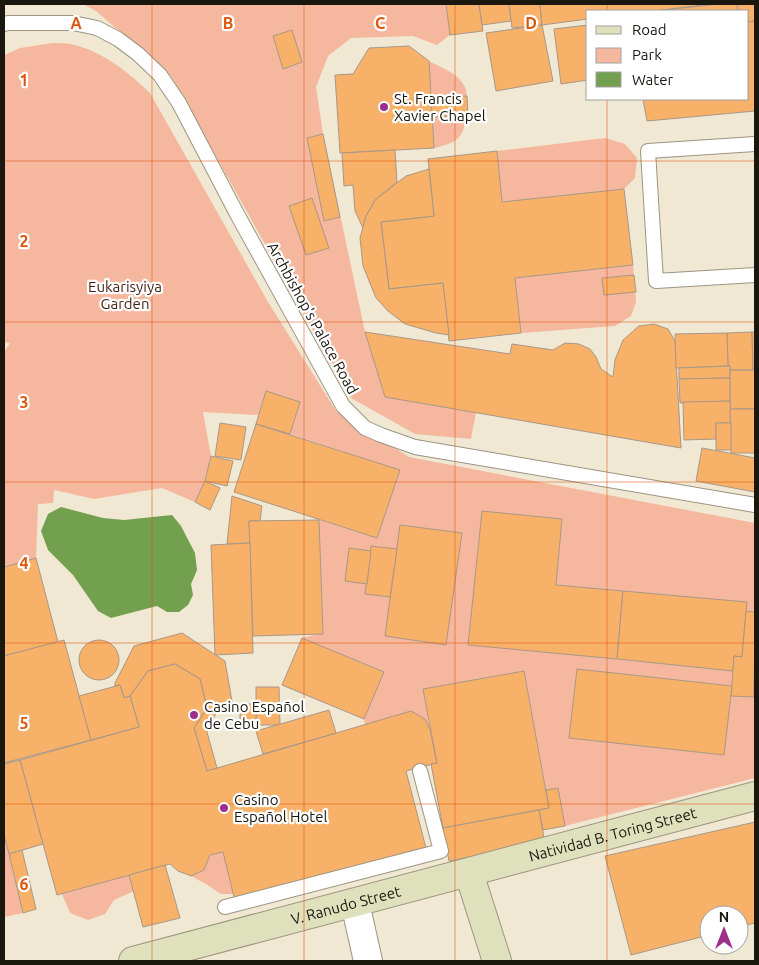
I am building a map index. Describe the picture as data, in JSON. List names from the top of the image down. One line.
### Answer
{"streets":{"street":["Natividad B. Toring Street","V. Ranudo Street"],"lane":["Archbishop's Palace Road"]},"crossings":[["Natividad B. Toring Street","V. Ranudo Street"]],"parks":["Eukarisyiya Garden"],"places":["St. Francis Xavier Chapel","Casino Español de Cebu","Casino Español Hotel"],"legend":["Road","Park","Water"],"north":"top","grid":{"columns":["A","B","C","D"],"rows":["1","2","3","4","5","6"]}}
